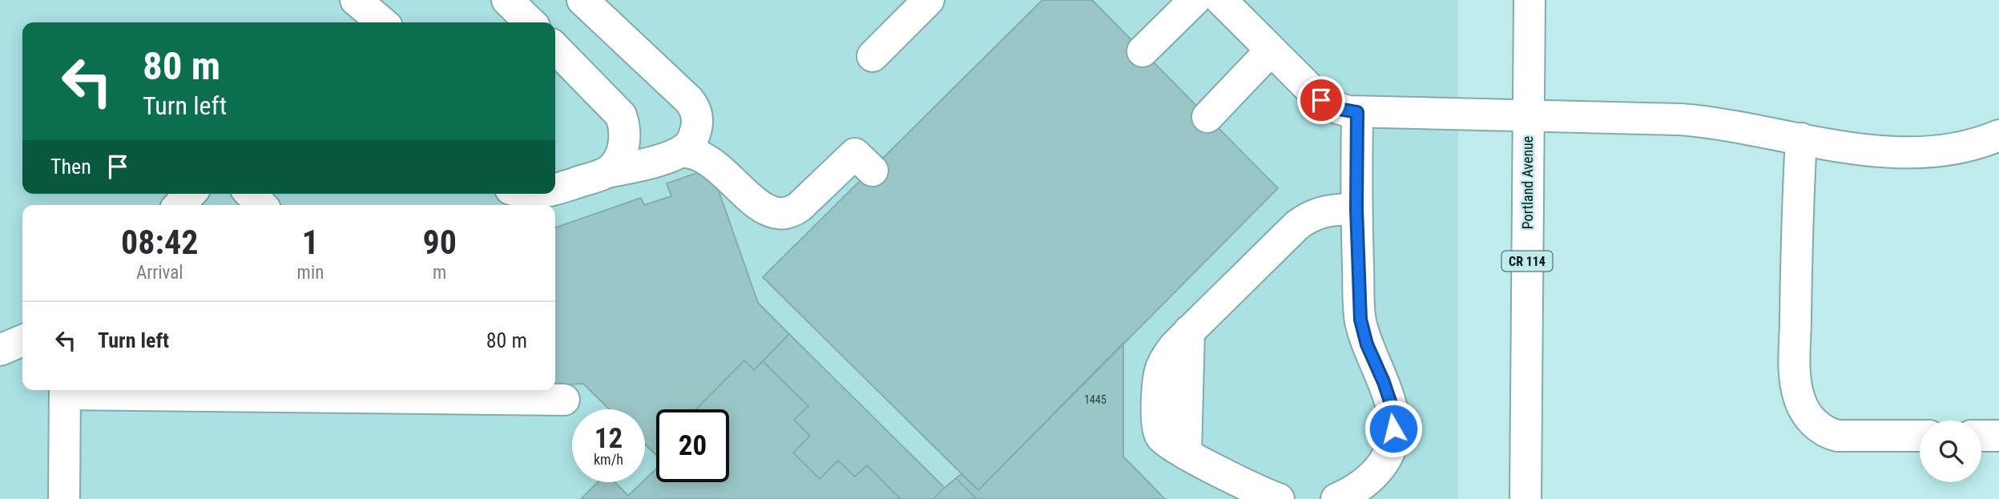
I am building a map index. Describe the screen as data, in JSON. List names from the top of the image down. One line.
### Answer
{"streets":{"main road":["Portland Avenue","CR 114"]},"house_numbers":["1445"],"page":{"turn":["80 m","Turn left"],"then":"Then","eta":["08:42","Arrival","1","min","90","m"],"list":[{"name":"Turn left","value":"80 m"}],"speed":"12 km/h","limit":"20"}}
